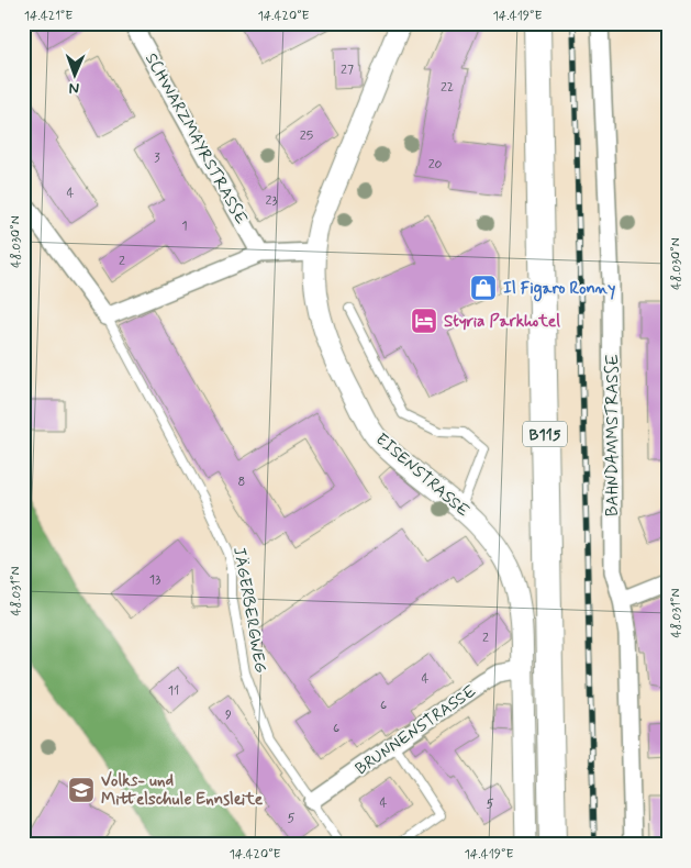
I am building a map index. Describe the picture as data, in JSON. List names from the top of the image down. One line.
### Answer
{"streets":{"main road":["B115"],"street":["SCHWARZMAYRSTRASSE","BAHNDAMMSTRASSE","EISENSTRASSE","BRUNNENSTRASSE"],"lane":["JÄGERBERGWEG"]},"crossings":[["EISENSTRASSE","BRUNNENSTRASSE"],["JÄGERBERGWEG","BRUNNENSTRASSE"]],"places":{"shop":["Il Figaro Ronny"],"hotel":["Styria Parkhotel"],"school or university":["Volks- und Mittelschule Ennsleite"]},"house_numbers":["27","22","25","3","20","4","23","1","2","8","13","2","4","11","6","9","6","4","5","5"],"north":"bottom","coordinates":["14.421°E","14.420°E","14.419°E","48.030°N","48.031°N"]}
